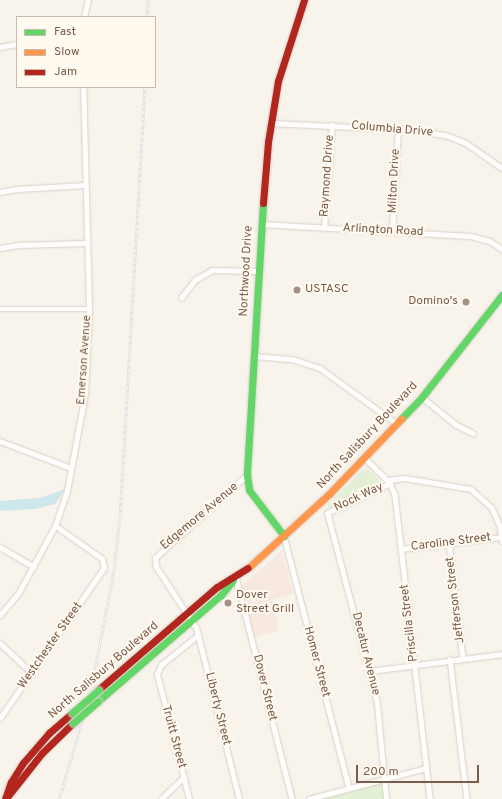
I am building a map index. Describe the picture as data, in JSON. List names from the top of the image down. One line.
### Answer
{"streets":{"main road":["Northwood Drive","North Salisbury Boulevard"],"street":["Columbia Drive","Raymond Drive","Milton Drive","Arlington Road","Emerson Avenue","Nock Way","Edgemore Avenue","Caroline Street","Jefferson Street","Priscilla Street","Westchester Street","Decatur Avenue","Homer Street","Dover Street","Liberty Street","Truitt Street"]},"crossings":[["Columbia Drive","Raymond Drive"],["Columbia Drive","Milton Drive"],["Columbia Drive","Northwood Drive"],["Raymond Drive","Arlington Road"],["Milton Drive","Arlington Road"],["Arlington Road","Northwood Drive"],["Northwood Drive","North Salisbury Boulevard"],["Northwood Drive","Edgemore Avenue"],["Northwood Drive","Homer Street"],["Emerson Avenue","Westchester Street"],["North Salisbury Boulevard","Edgemore Avenue"],["North Salisbury Boulevard","Priscilla Street"],["North Salisbury Boulevard","Homer Street"],["North Salisbury Boulevard","Dover Street"],["North Salisbury Boulevard","Liberty Street"],["Nock Way","Priscilla Street"],["Nock Way","Decatur Avenue"],["Edgemore Avenue","Liberty Street"],["Caroline Street","Jefferson Street"],["Caroline Street","Priscilla Street"],["Liberty Street","Truitt Street"]],"places":["USTASC","Domino's","Dover Street Grill"],"legend":["Fast","Slow","Jam"],"scale_bar":"200 m"}
